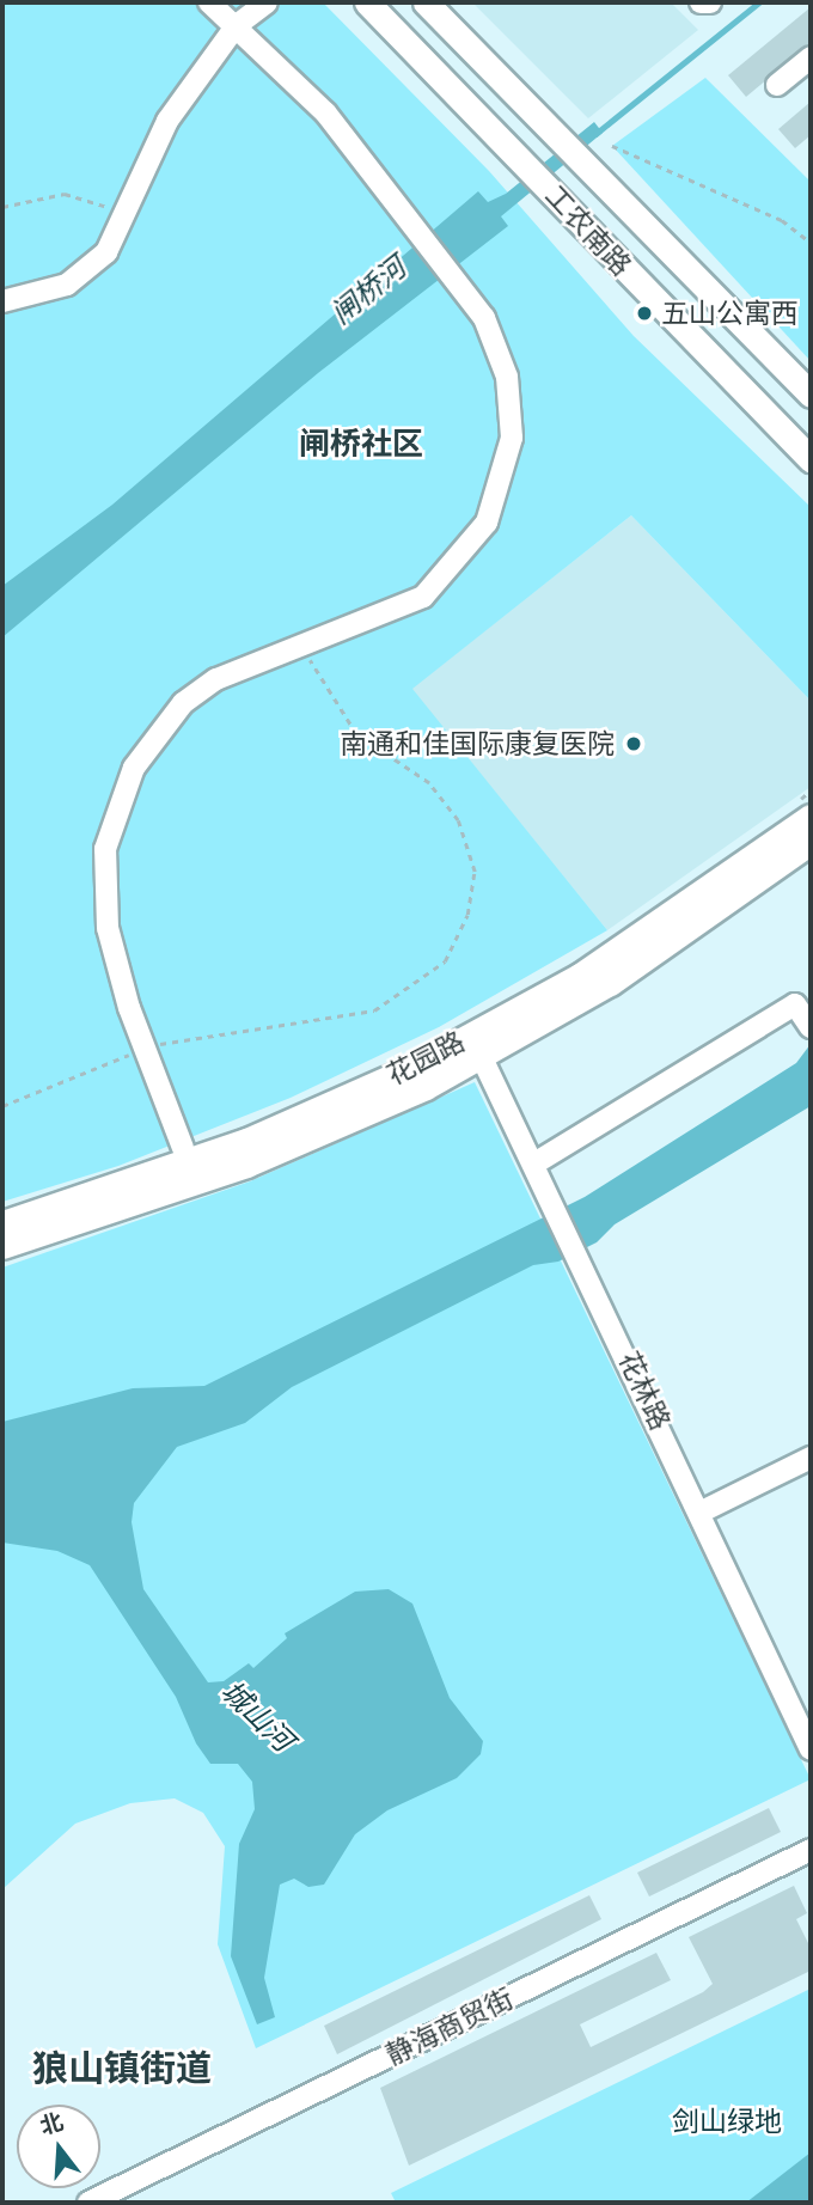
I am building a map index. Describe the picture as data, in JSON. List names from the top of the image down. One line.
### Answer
{"streets":{"main road":["工农南路","花园路"],"street":["花林路","静海商贸街"]},"crossings":[["花园路","花林路"]],"districts":["闸桥社区","狼山镇街道"],"water":["闸桥河","城山河"],"parks":["剑山绿地"],"places":["五山公寓西","南通和佳国际康复医院"],"north":"top"}
